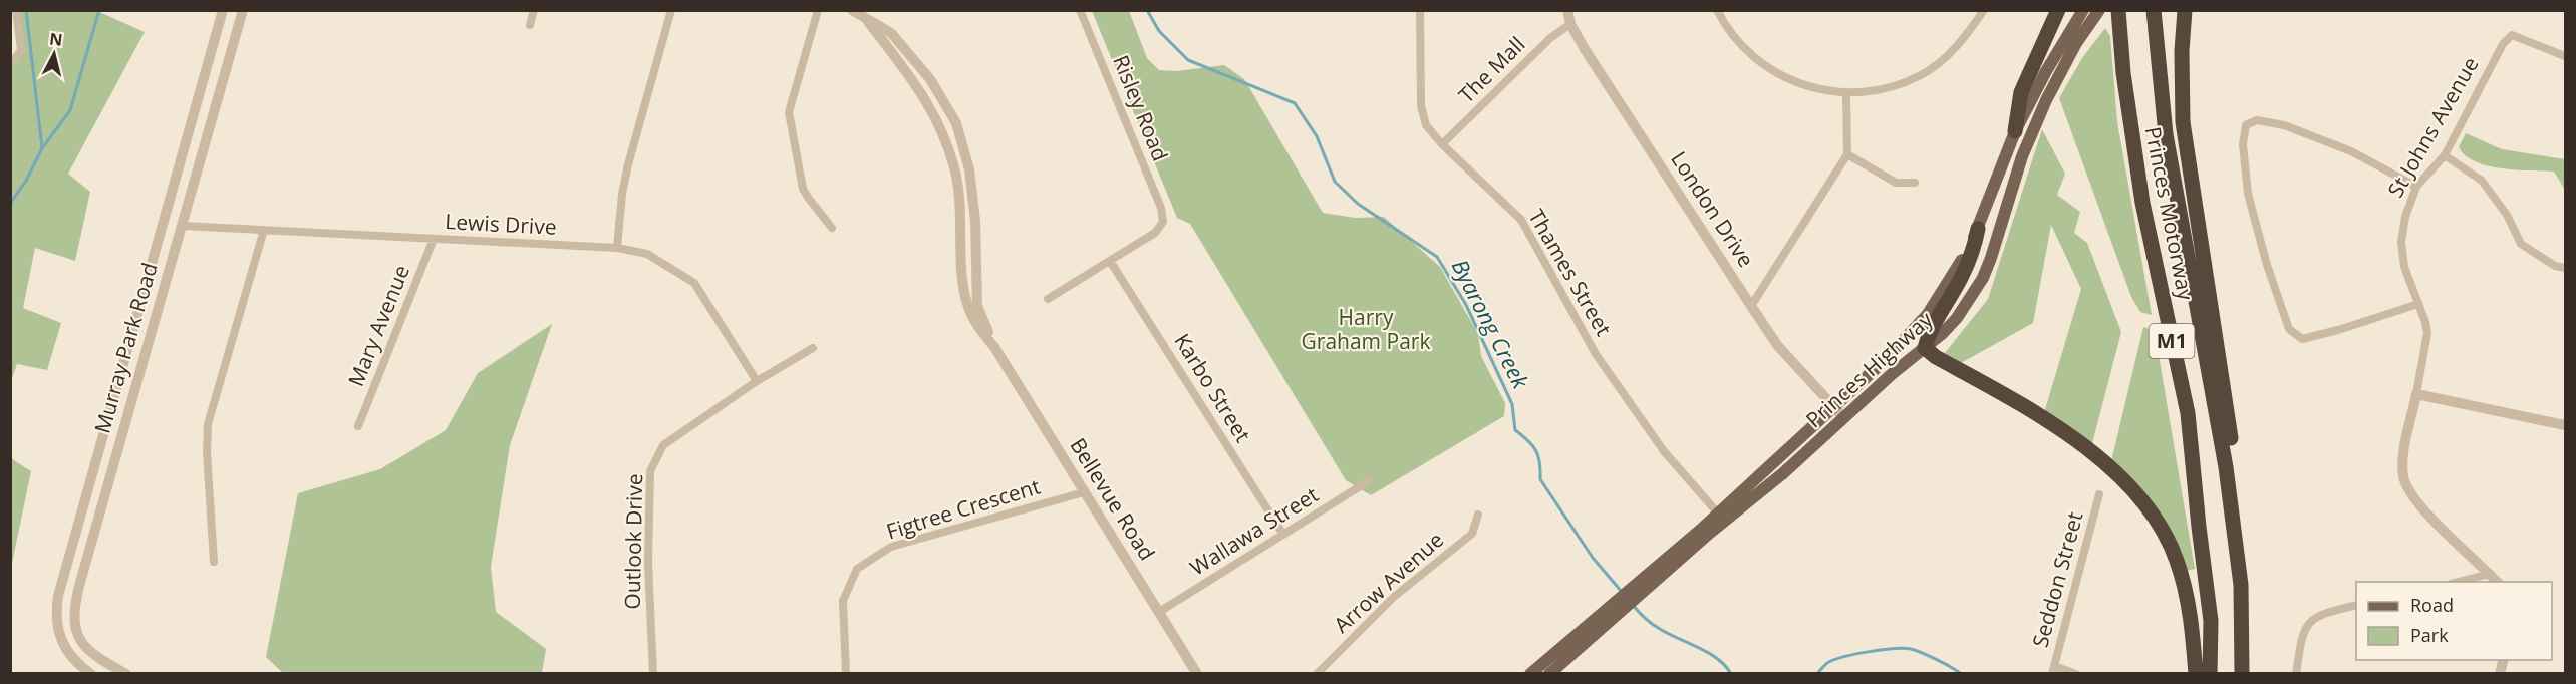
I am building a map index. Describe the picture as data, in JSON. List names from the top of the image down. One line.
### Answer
{"streets":{"highway":["Princes Motorway","M1"],"main road":["Princes Highway"],"street":["The Mall","Risley Road","St Johns Avenue","London Drive","Lewis Drive","Thames Street","Mary Avenue","Murray Park Road","Karbo Street","Bellevue Road","Figtree Crescent","Wallawa Street","Outlook Drive","Seddon Street","Arrow Avenue"]},"crossings":[["The Mall","London Drive"],["The Mall","Thames Street"],["Risley Road","Karbo Street"],["London Drive","Princes Highway"],["Lewis Drive","Mary Avenue"],["Lewis Drive","Murray Park Road"],["Lewis Drive","Outlook Drive"],["Thames Street","Princes Highway"],["Karbo Street","Wallawa Street"],["Bellevue Road","Figtree Crescent"],["Bellevue Road","Wallawa Street"]],"water":["Byarong Creek"],"parks":["Harry Graham Park"],"legend":["Road","Park"],"north":"top"}
